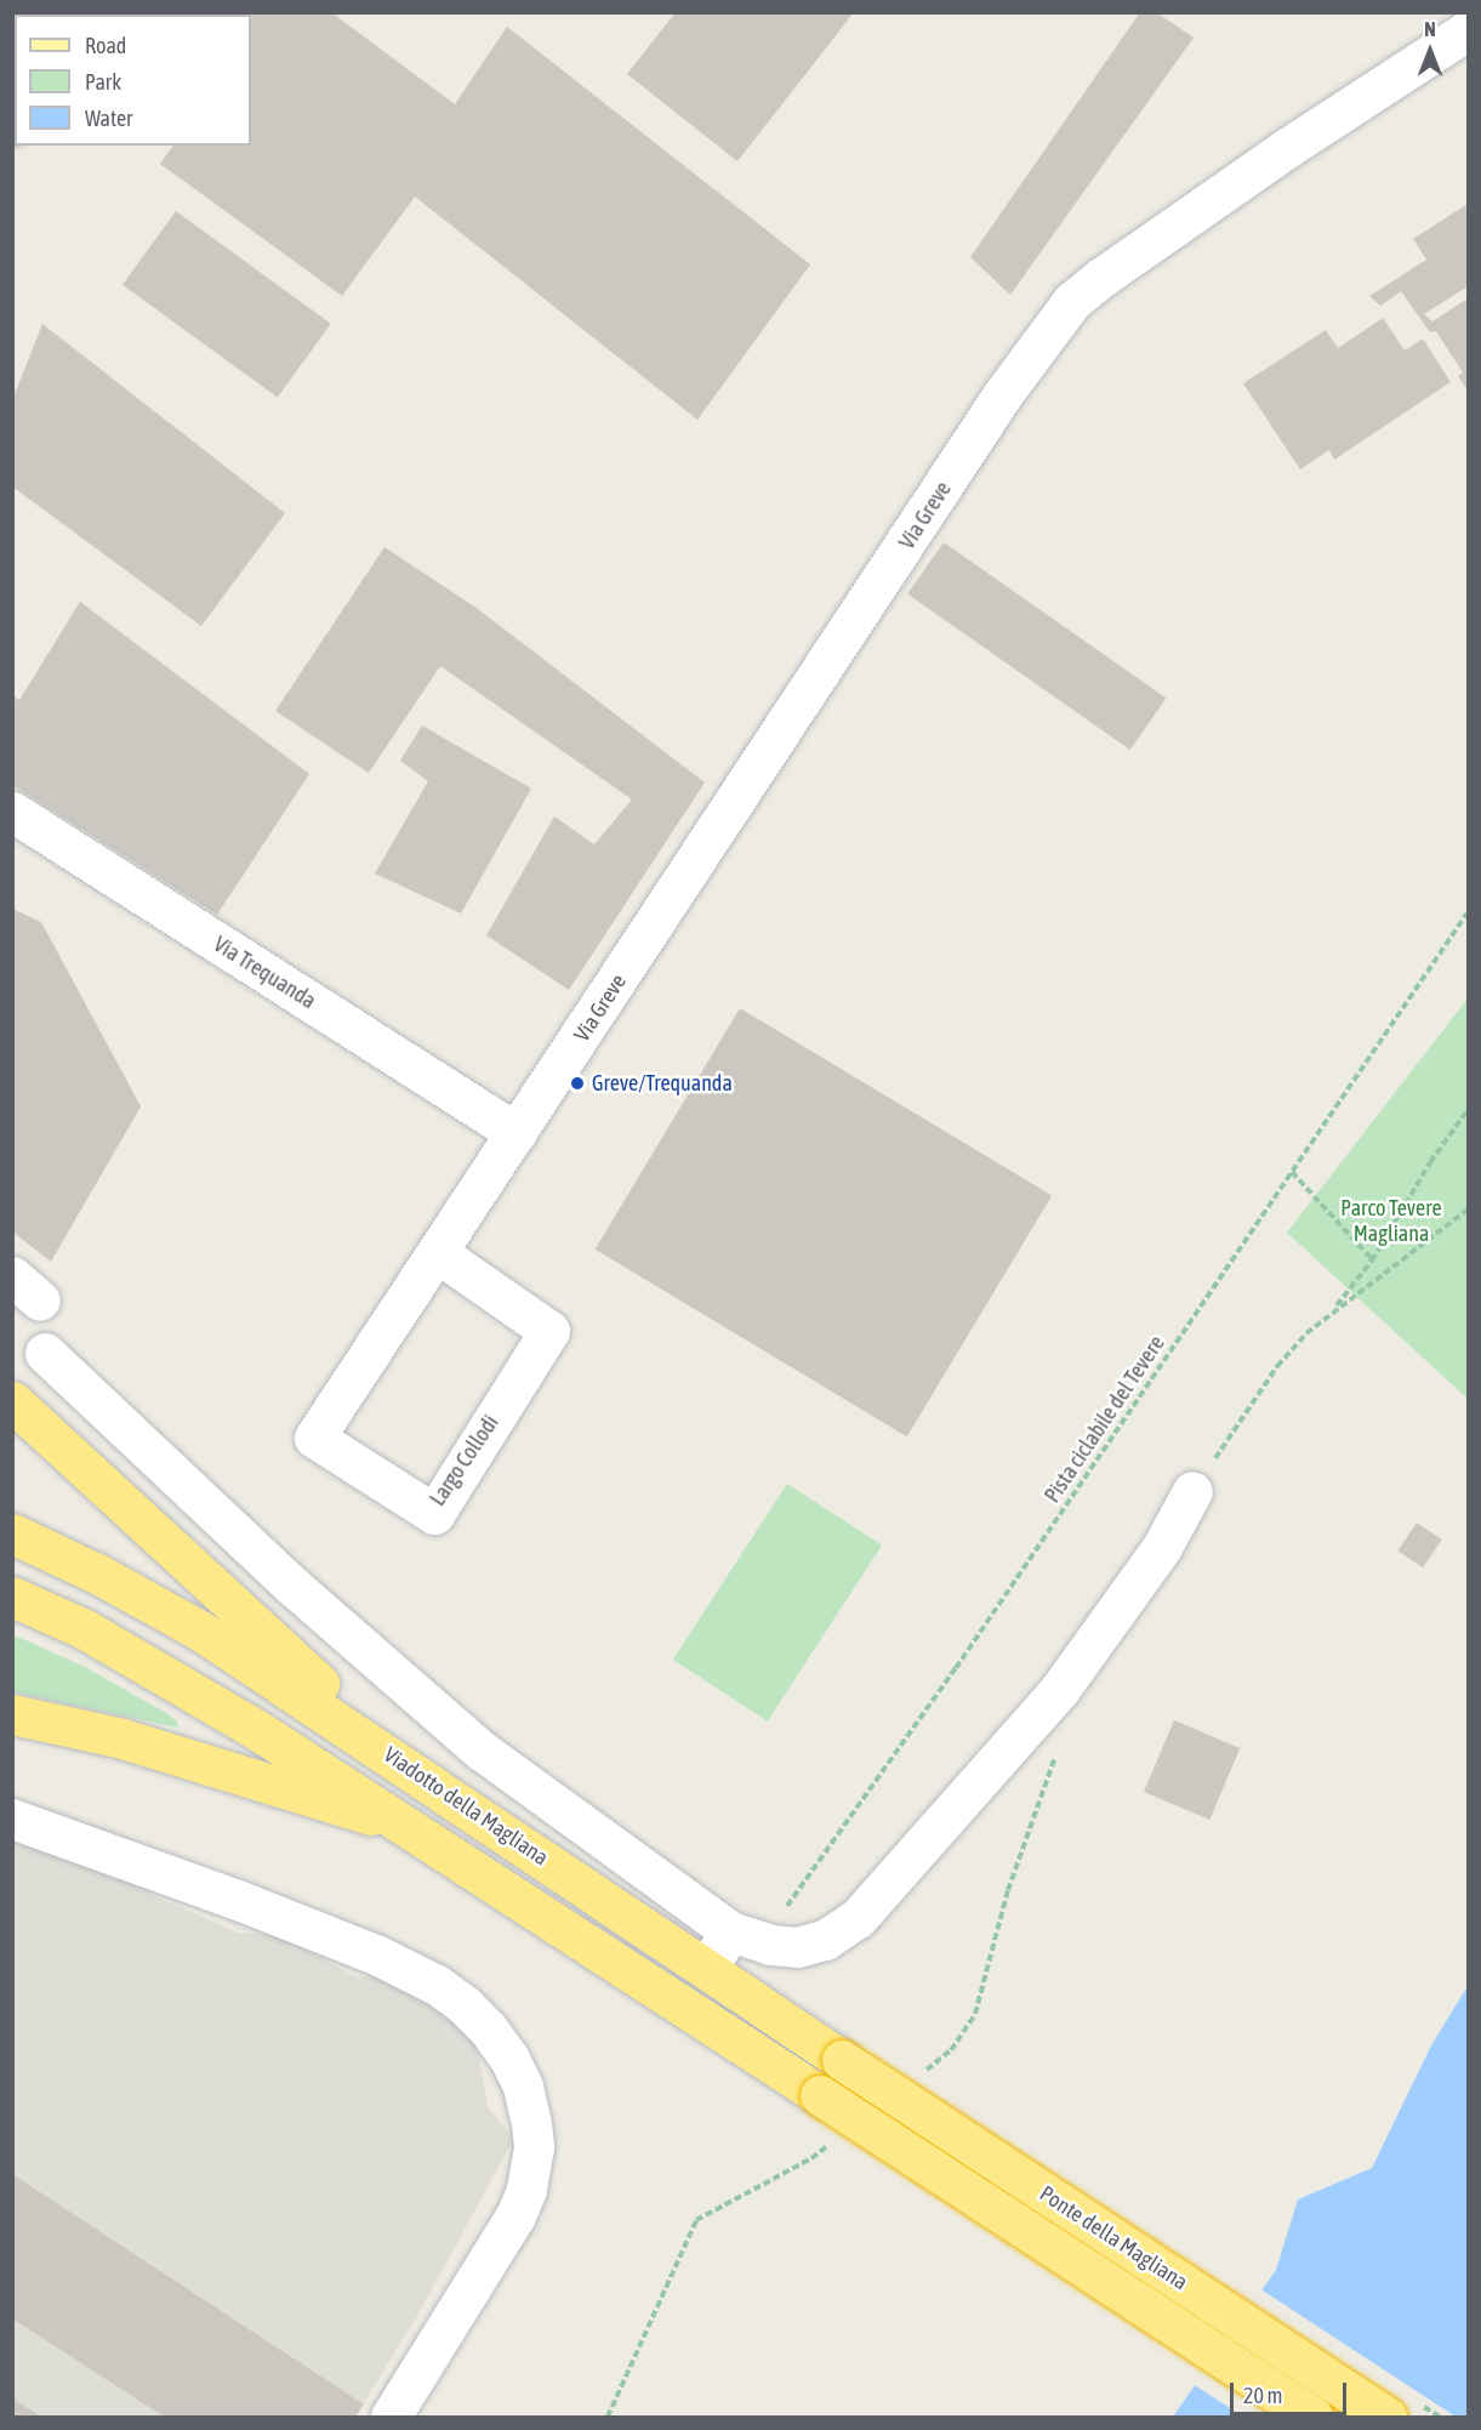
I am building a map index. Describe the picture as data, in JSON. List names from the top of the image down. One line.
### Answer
{"streets":{"highway":["Viadotto della Magliana","Ponte della Magliana"],"street":["Via Greve","Via Trequanda","Largo Collodi"],"path":["Pista ciclabile del Tevere"]},"crossings":[["Via Greve","Via Trequanda"],["Via Greve","Largo Collodi"],["Via Trequanda","Largo Collodi"],["Viadotto della Magliana","Ponte della Magliana"]],"parks":["Parco Tevere Magliana"],"places":["Greve/Trequanda"],"legend":["Road","Park","Water"],"scale_bar":"20 m","north":"top"}
